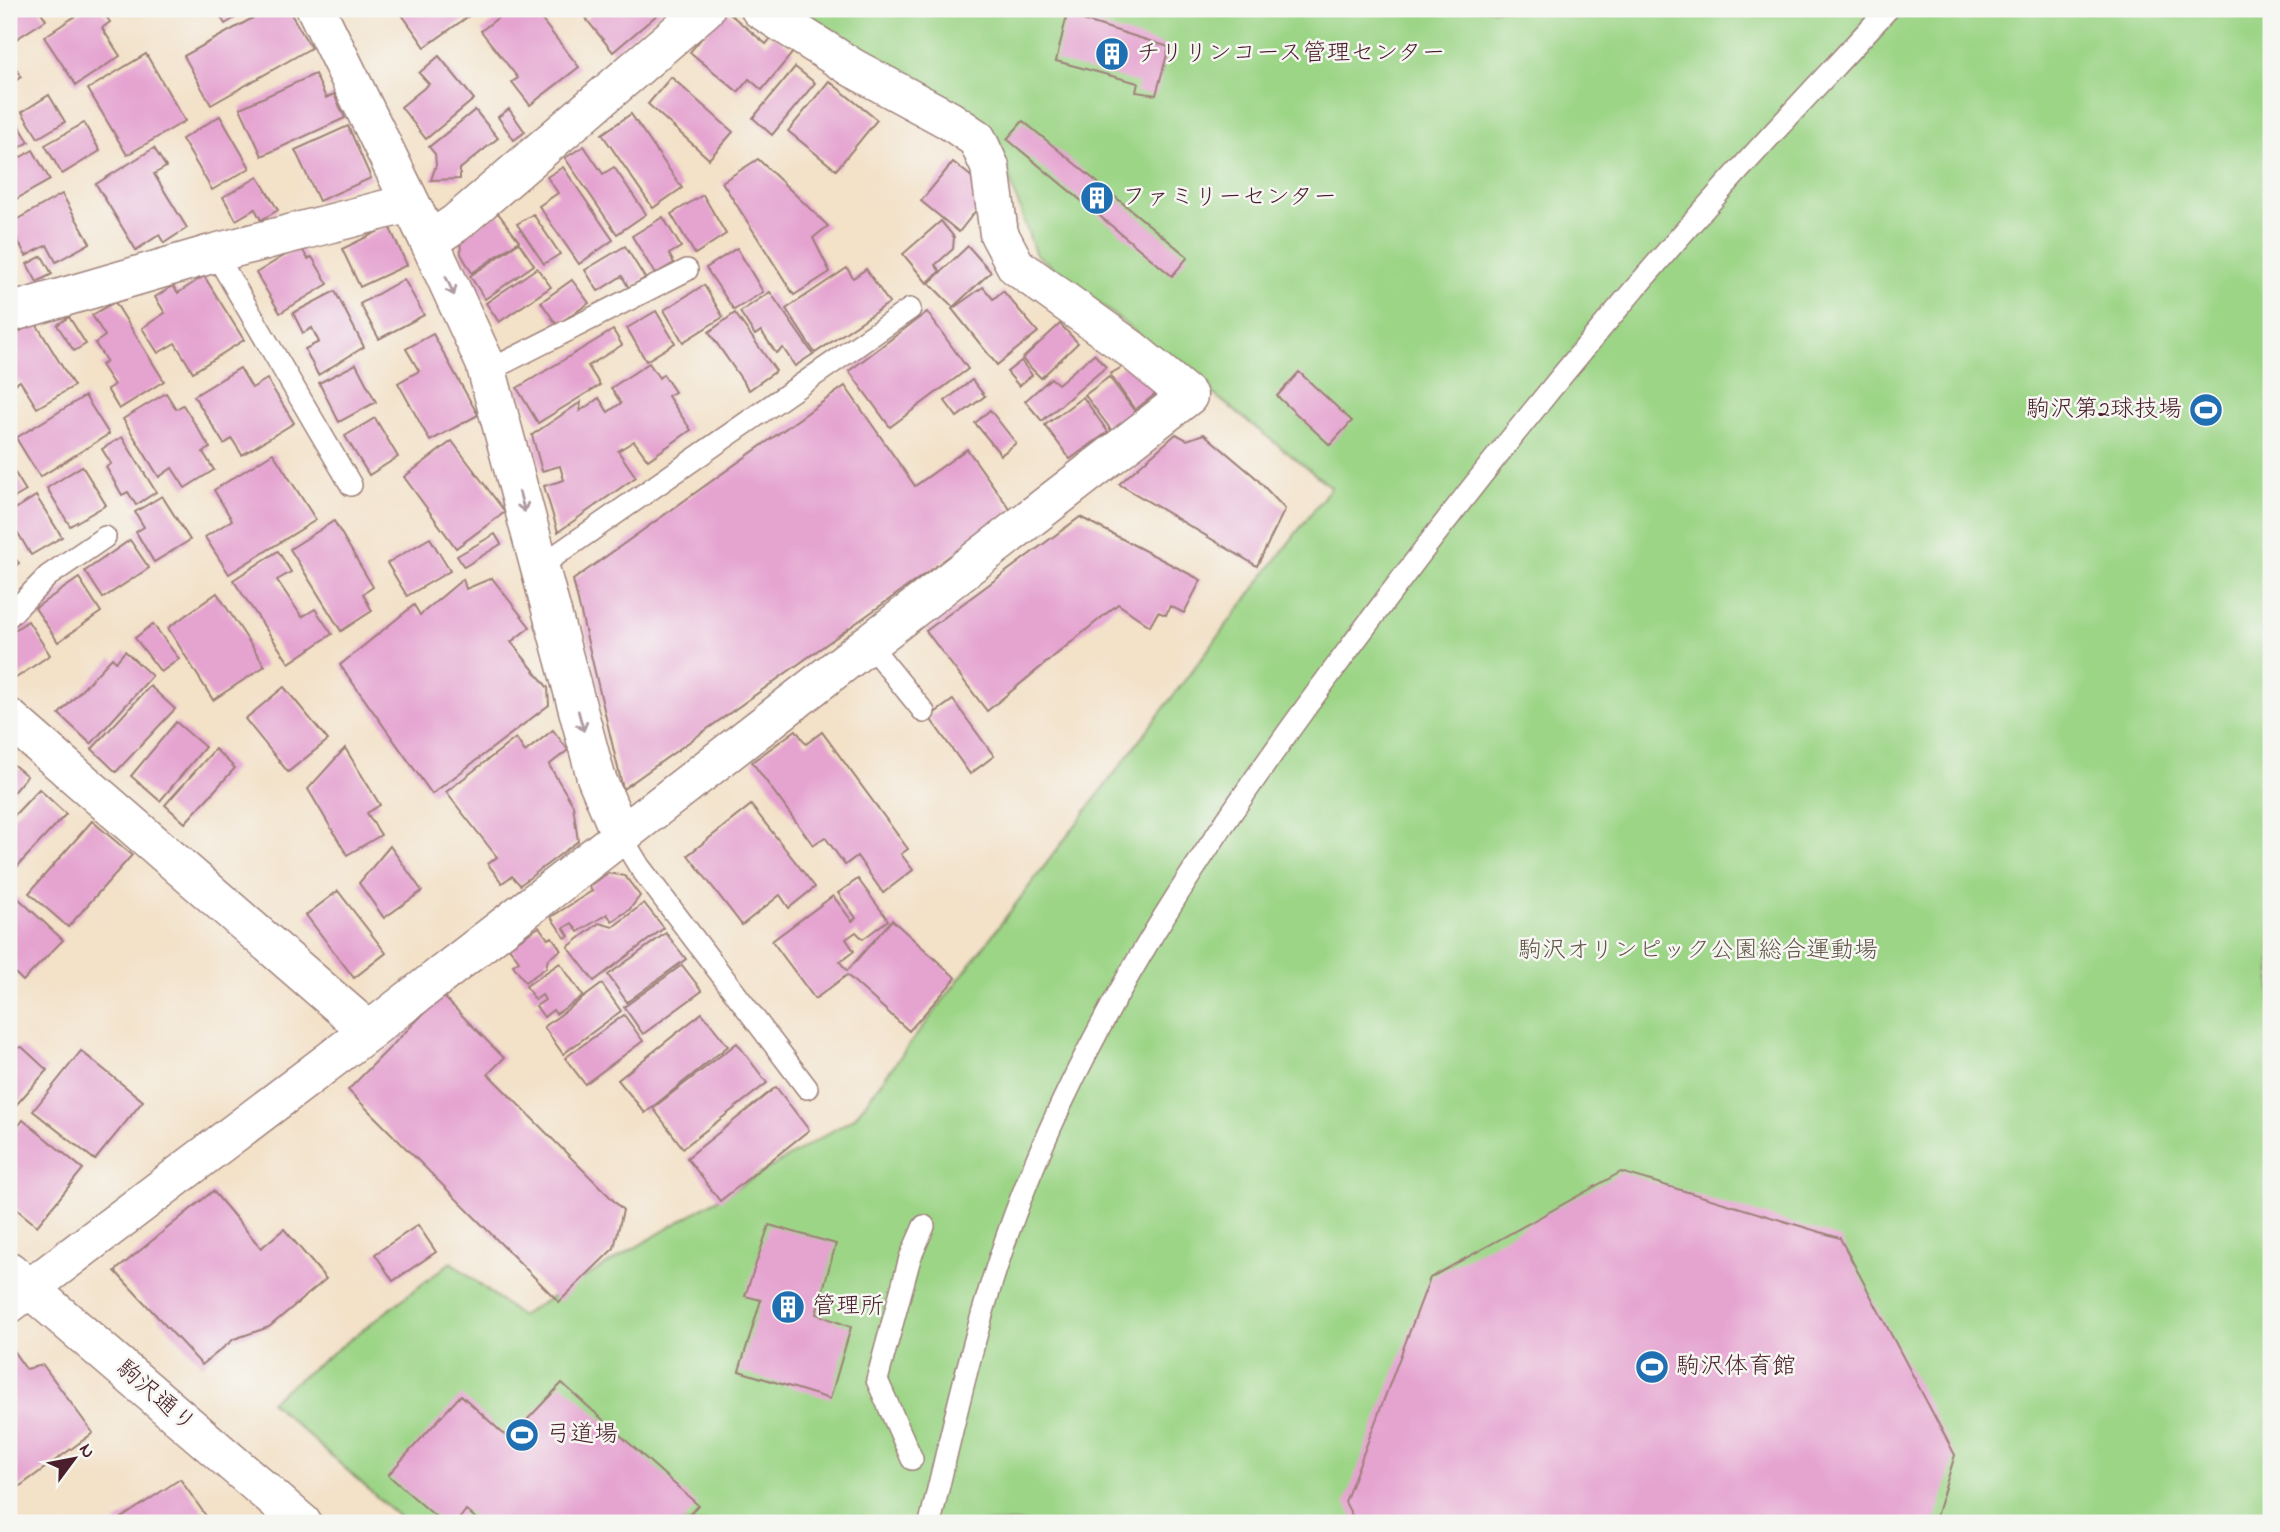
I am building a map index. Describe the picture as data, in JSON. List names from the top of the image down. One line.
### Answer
{"streets":{"street":["駒沢通り"]},"parks":["駒沢オリンピック公園総合運動場"],"places":{"building":["チリリンコース管理センター","ファミリーセンター","管理所"],"sports":["駒沢第2球技場","駒沢体育館","弓道場"]},"north":"top right"}
